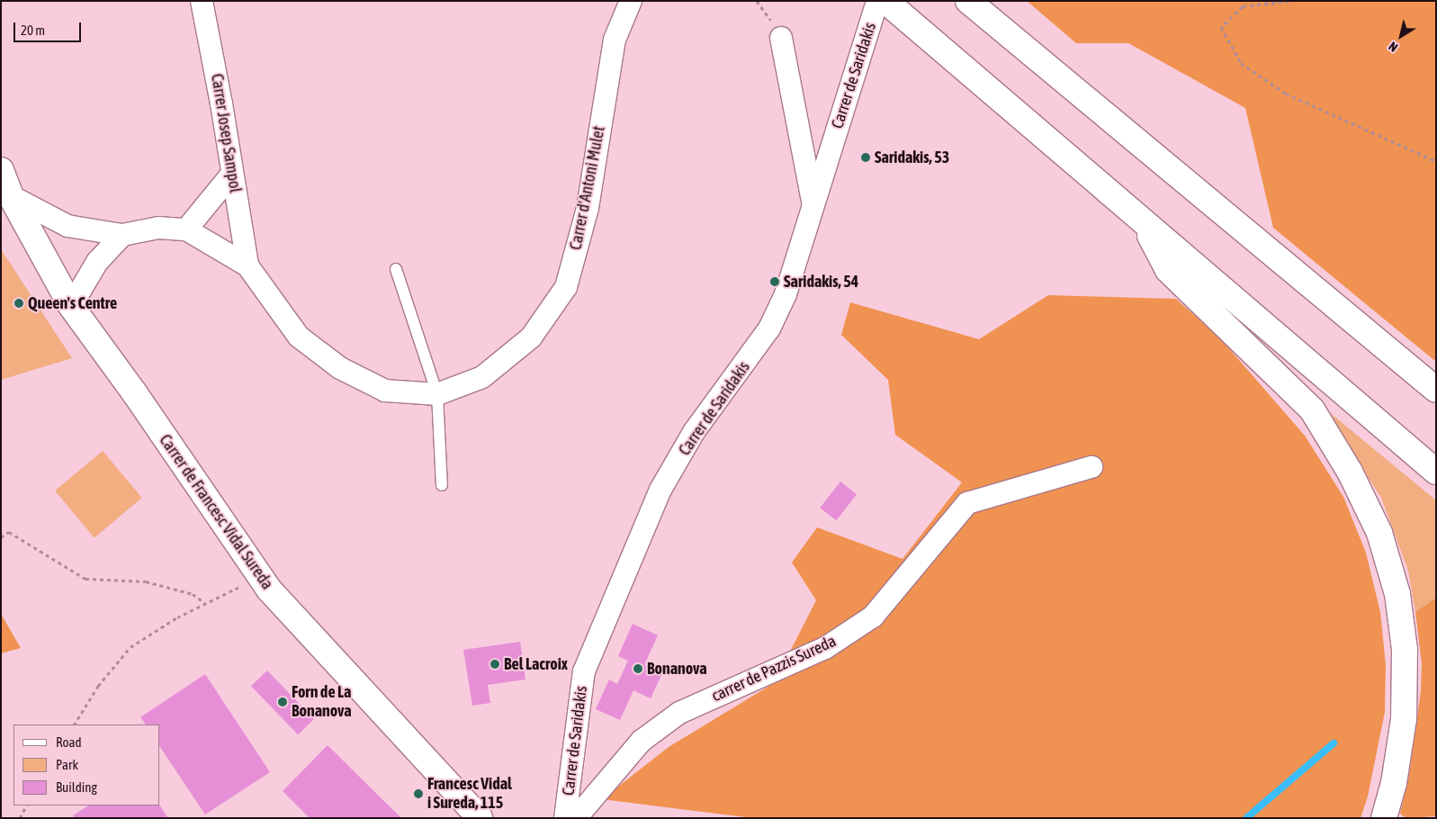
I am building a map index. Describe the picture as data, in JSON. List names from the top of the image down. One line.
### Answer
{"streets":{"main road":["Carrer de Francesc Vidal Sureda"],"street":["Carrer de Saridakis","Carrer Josep Sampol","Carrer d'Antoni Mulet","carrer de Pazzis Sureda"]},"crossings":[["Carrer Josep Sampol","Carrer d'Antoni Mulet"]],"places":["Saridakis, 53","Saridakis, 54","Queen's Centre","Bel Lacroix","Bonanova","Forn de La Bonanova","Francesc Vidal i Sureda, 115"],"legend":["Road","Park","Building"],"scale_bar":"20 m","north":"bottom left"}
